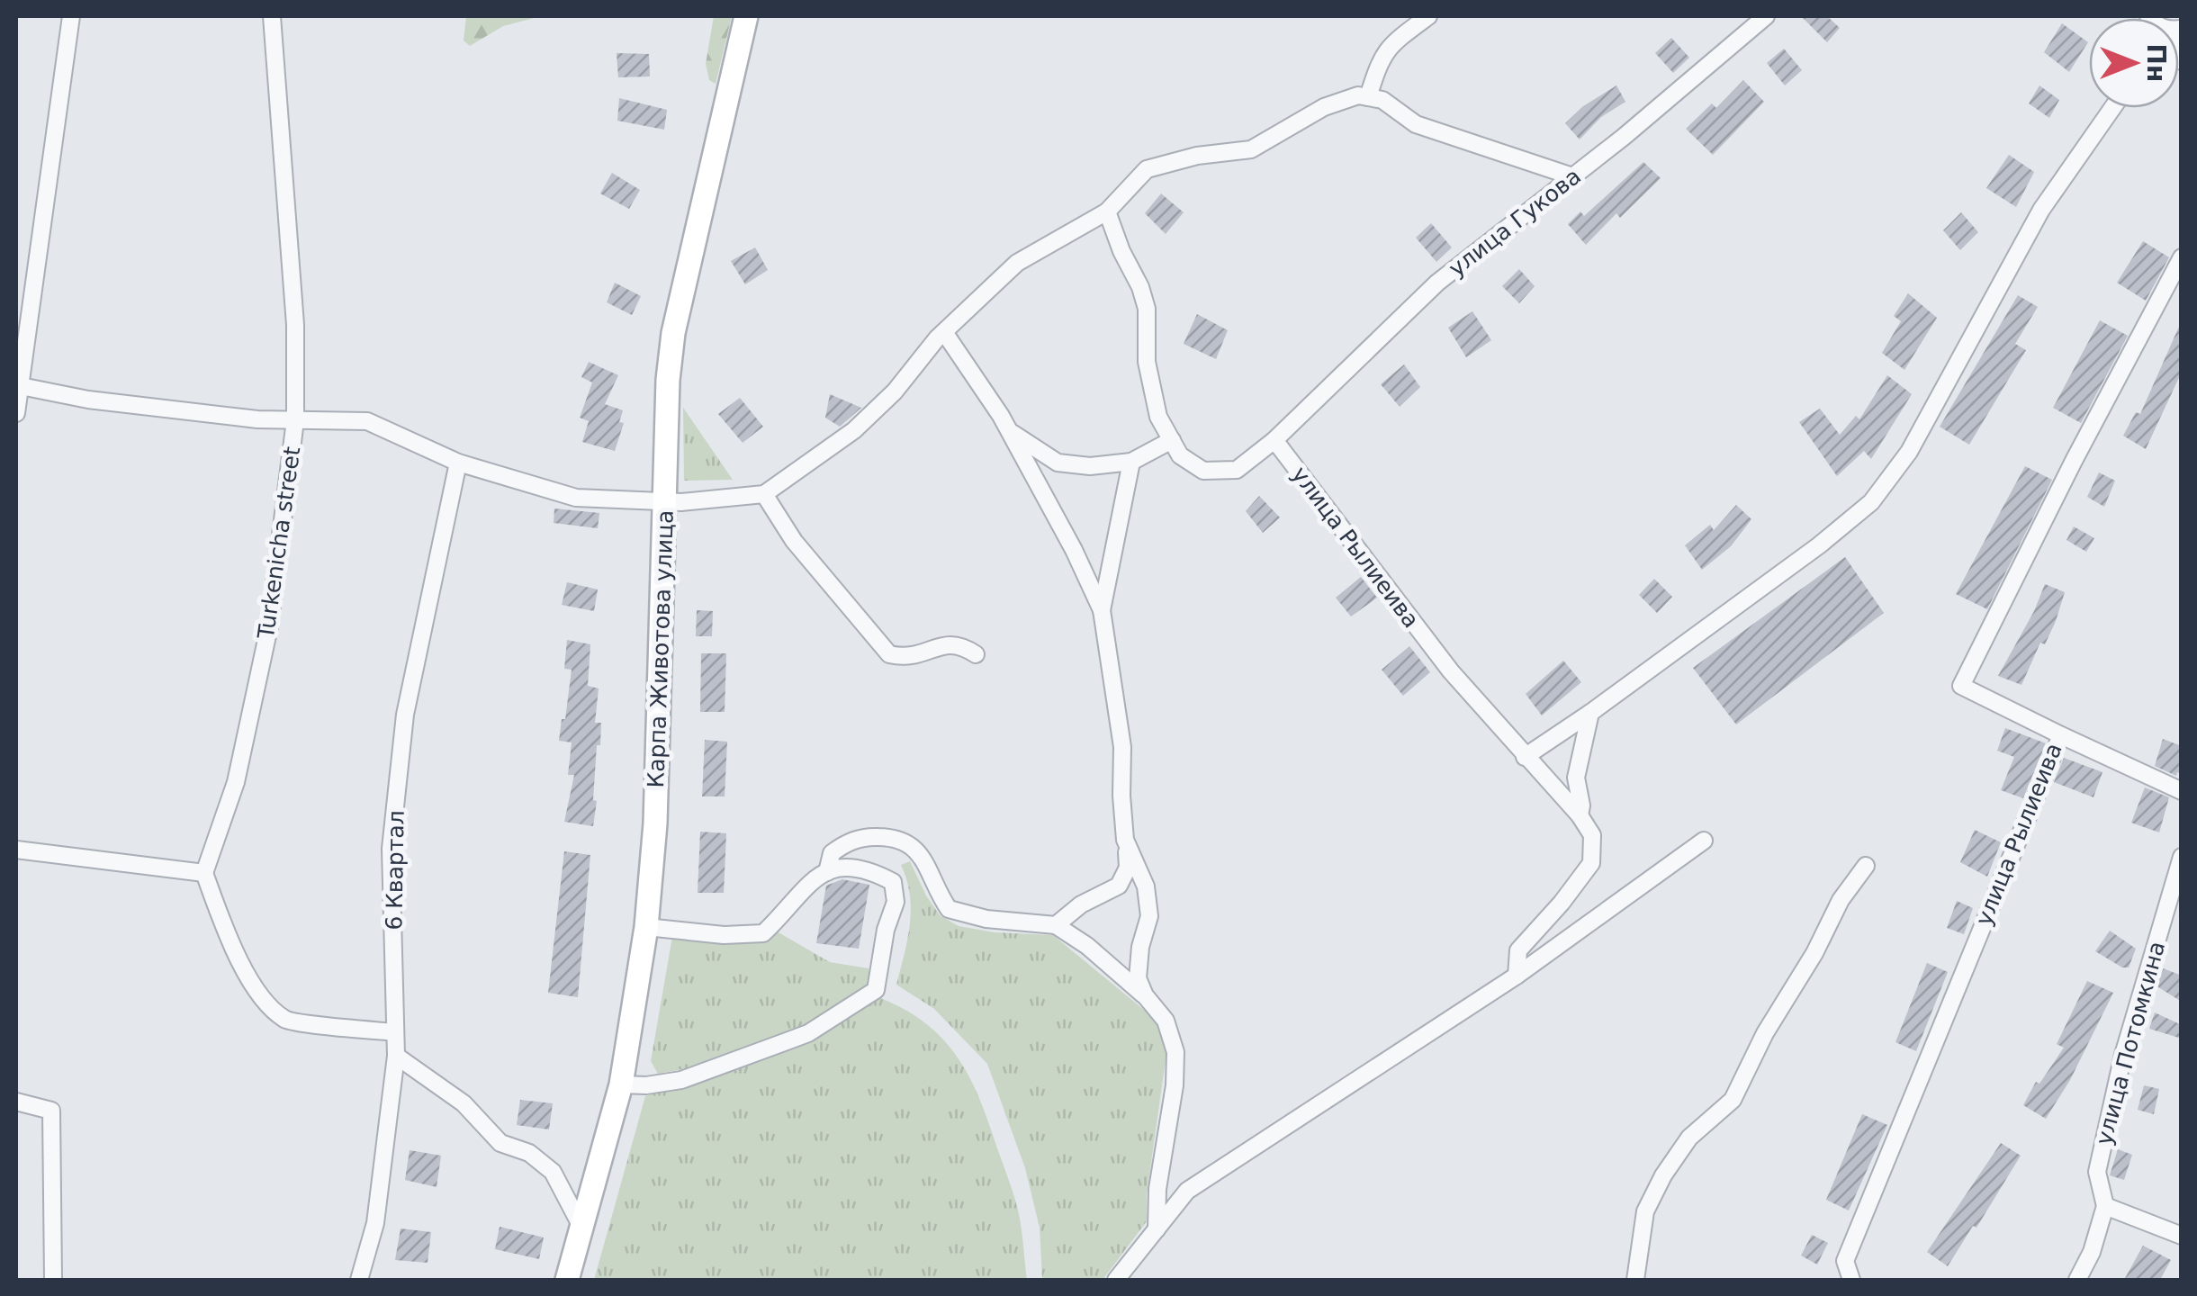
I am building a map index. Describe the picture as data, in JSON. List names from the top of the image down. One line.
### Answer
{"streets":{"main road":["Карпа Животова улица"],"street":["улица Гукова","Turkenicha street","улица Рылиеива","6 Квартал","улица Потомкина"]},"crossings":[["улица Гукова","улица Рылиеива"]],"north":"right"}
